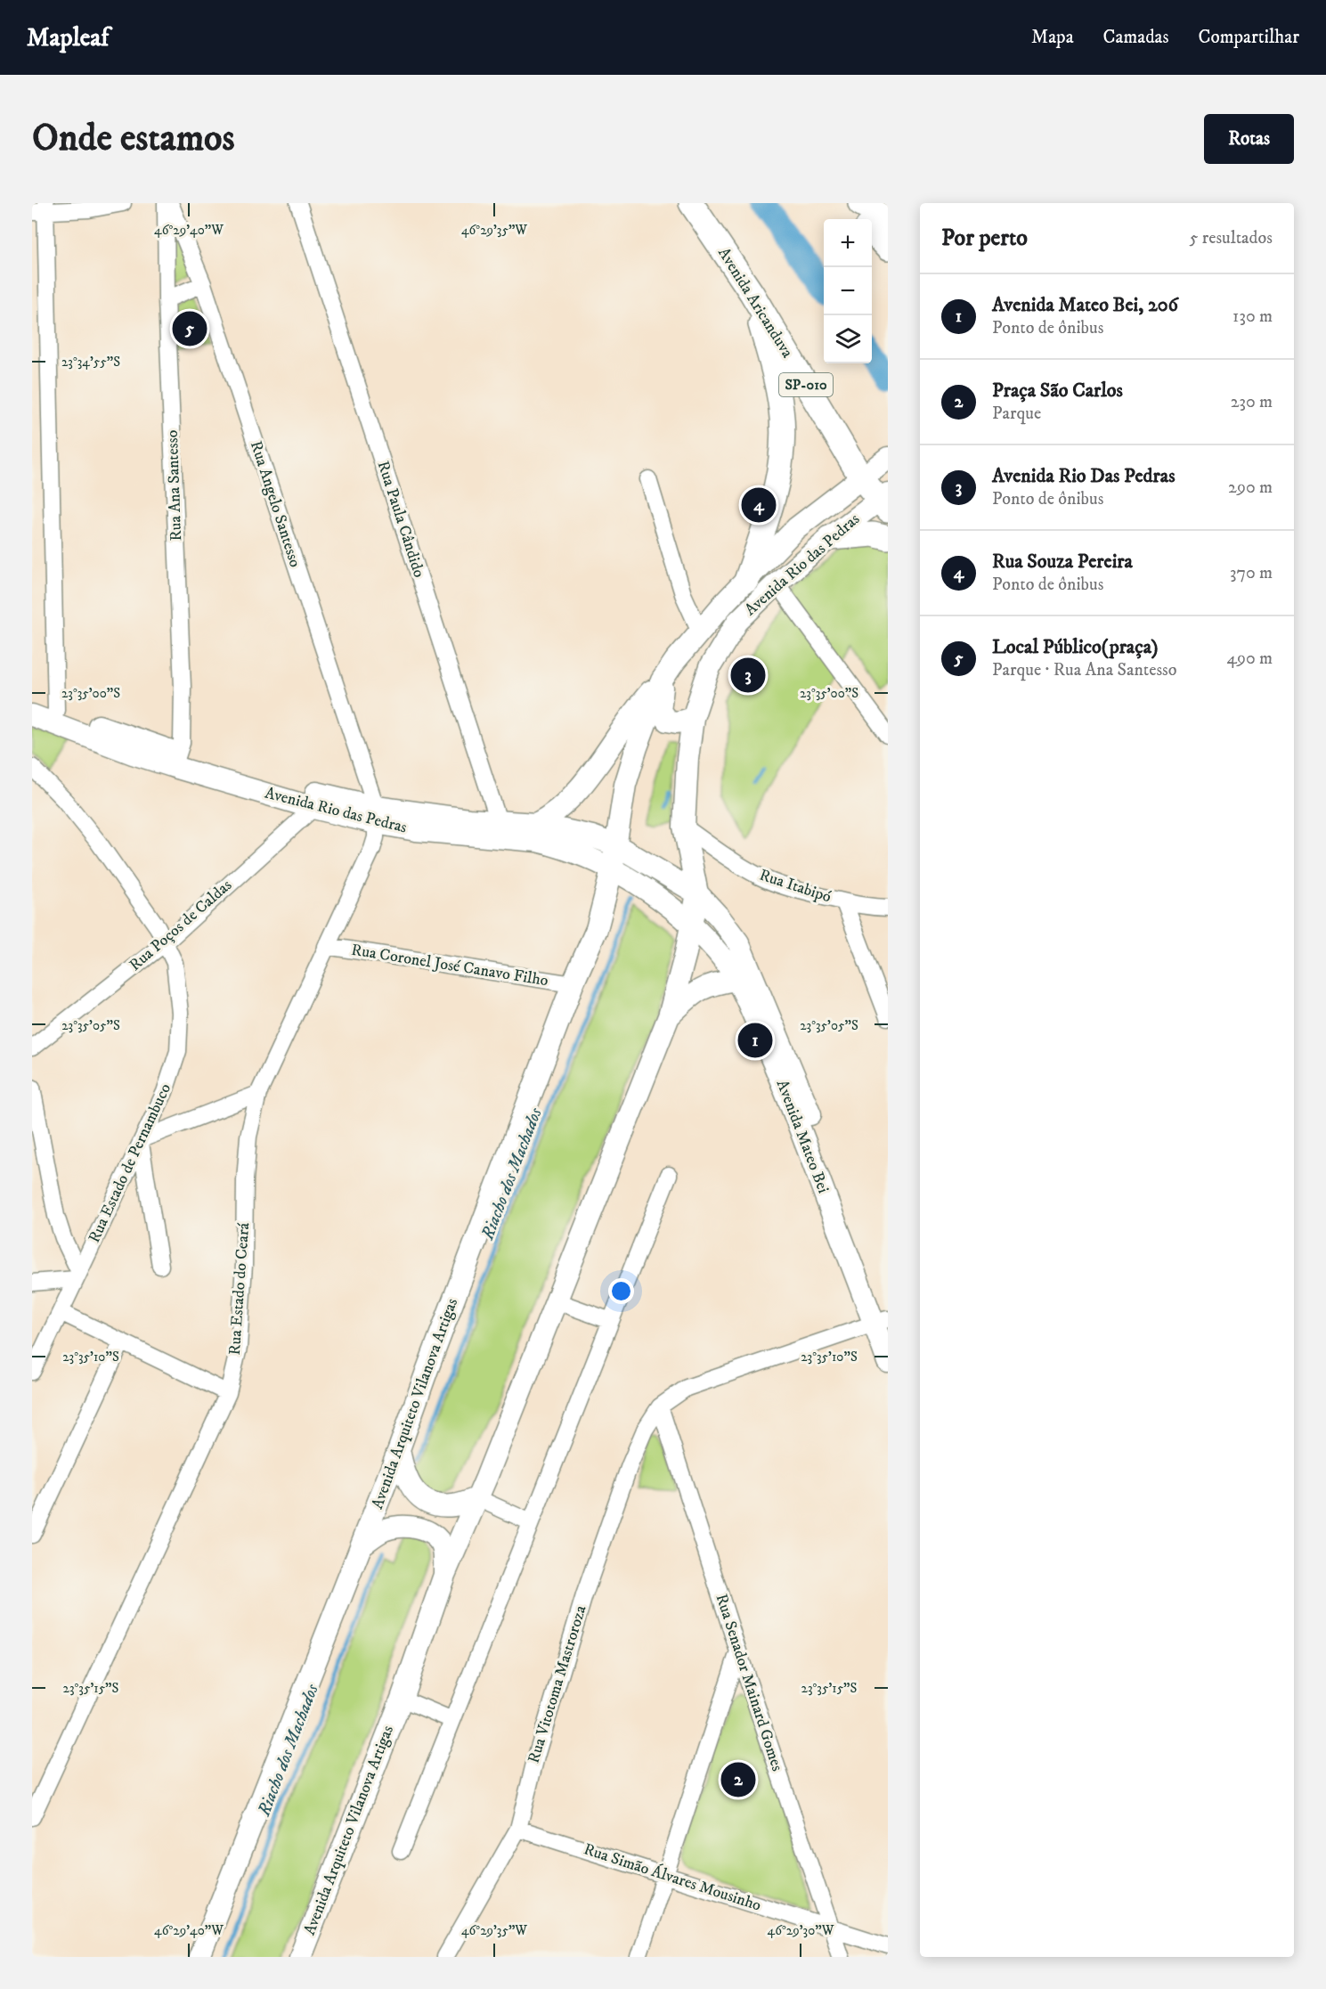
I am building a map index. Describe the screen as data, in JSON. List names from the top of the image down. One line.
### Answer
{"streets":{"highway":["Avenida Aricanduva","SP-010"],"main road":["Avenida Rio das Pedras","Avenida Mateo Bei","Avenida Arquiteto Vilanova Artigas"],"street":["Rua Ana Santesso","Rua Angelo Santesso","Rua Paula Cândido","Rua Itabipó","Rua Poços de Caldas","Rua Coronel José Canavo Filho","Rua Estado de Pernambuco","Rua Estado do Ceará","Rua Senador Mainard Gomes","Rua Vitotoma Mastroroza","Rua Simão Álvares Mousinho"]},"crossings":[["Avenida Aricanduva","Avenida Rio das Pedras"],["Rua Ana Santesso","Avenida Rio das Pedras"],["Rua Angelo Santesso","Avenida Rio das Pedras"],["Rua Angelo Santesso","Rua Estado do Ceará"],["Rua Paula Cândido","Avenida Rio das Pedras"],["Avenida Rio das Pedras","Rua Itabipó"],["Avenida Rio das Pedras","Rua Poços de Caldas"],["Avenida Rio das Pedras","Avenida Mateo Bei"],["Avenida Rio das Pedras","Rua Estado do Ceará"],["Avenida Rio das Pedras","Avenida Arquiteto Vilanova Artigas"],["Rua Poços de Caldas","Rua Estado de Pernambuco"],["Rua Coronel José Canavo Filho","Rua Estado do Ceará"],["Rua Coronel José Canavo Filho","Avenida Arquiteto Vilanova Artigas"],["Avenida Mateo Bei","Avenida Arquiteto Vilanova Artigas"],["Rua Senador Mainard Gomes","Rua Vitotoma Mastroroza"],["Rua Senador Mainard Gomes","Rua Simão Álvares Mousinho"],["Rua Vitotoma Mastroroza","Rua Simão Álvares Mousinho"]],"water":["Riacho dos Machados"],"page":{"header":"Mapleaf","nav":["Mapa","Camadas","Compartilhar"],"buttons":"Rotas","title":"Onde estamos","heading":["Por perto","5 resultados"],"map_buttons":["+","−"],"list":[{"mark":"1","name":"Avenida Mateo Bei, 206","note":"Ponto de ônibus","value":"130 m"},{"mark":"2","name":"Praça São Carlos","note":"Parque","value":"230 m"},{"mark":"3","name":"Avenida Rio Das Pedras","note":"Ponto de ônibus","value":"290 m"},{"mark":"4","name":"Rua Souza Pereira","note":"Ponto de ônibus","value":"370 m"},{"mark":"5","name":"Local Público(praça)","note":"Parque · Rua Ana Santesso","value":"490 m"}],"pins":["5","4","3","1","2"]},"coordinates":["46°29'40\"W","46°29'35\"W","23°34'55\"S","23°35'00\"S","23°35'05\"S","23°35'10\"S","23°35'15\"S","46°29'30\"W"]}
